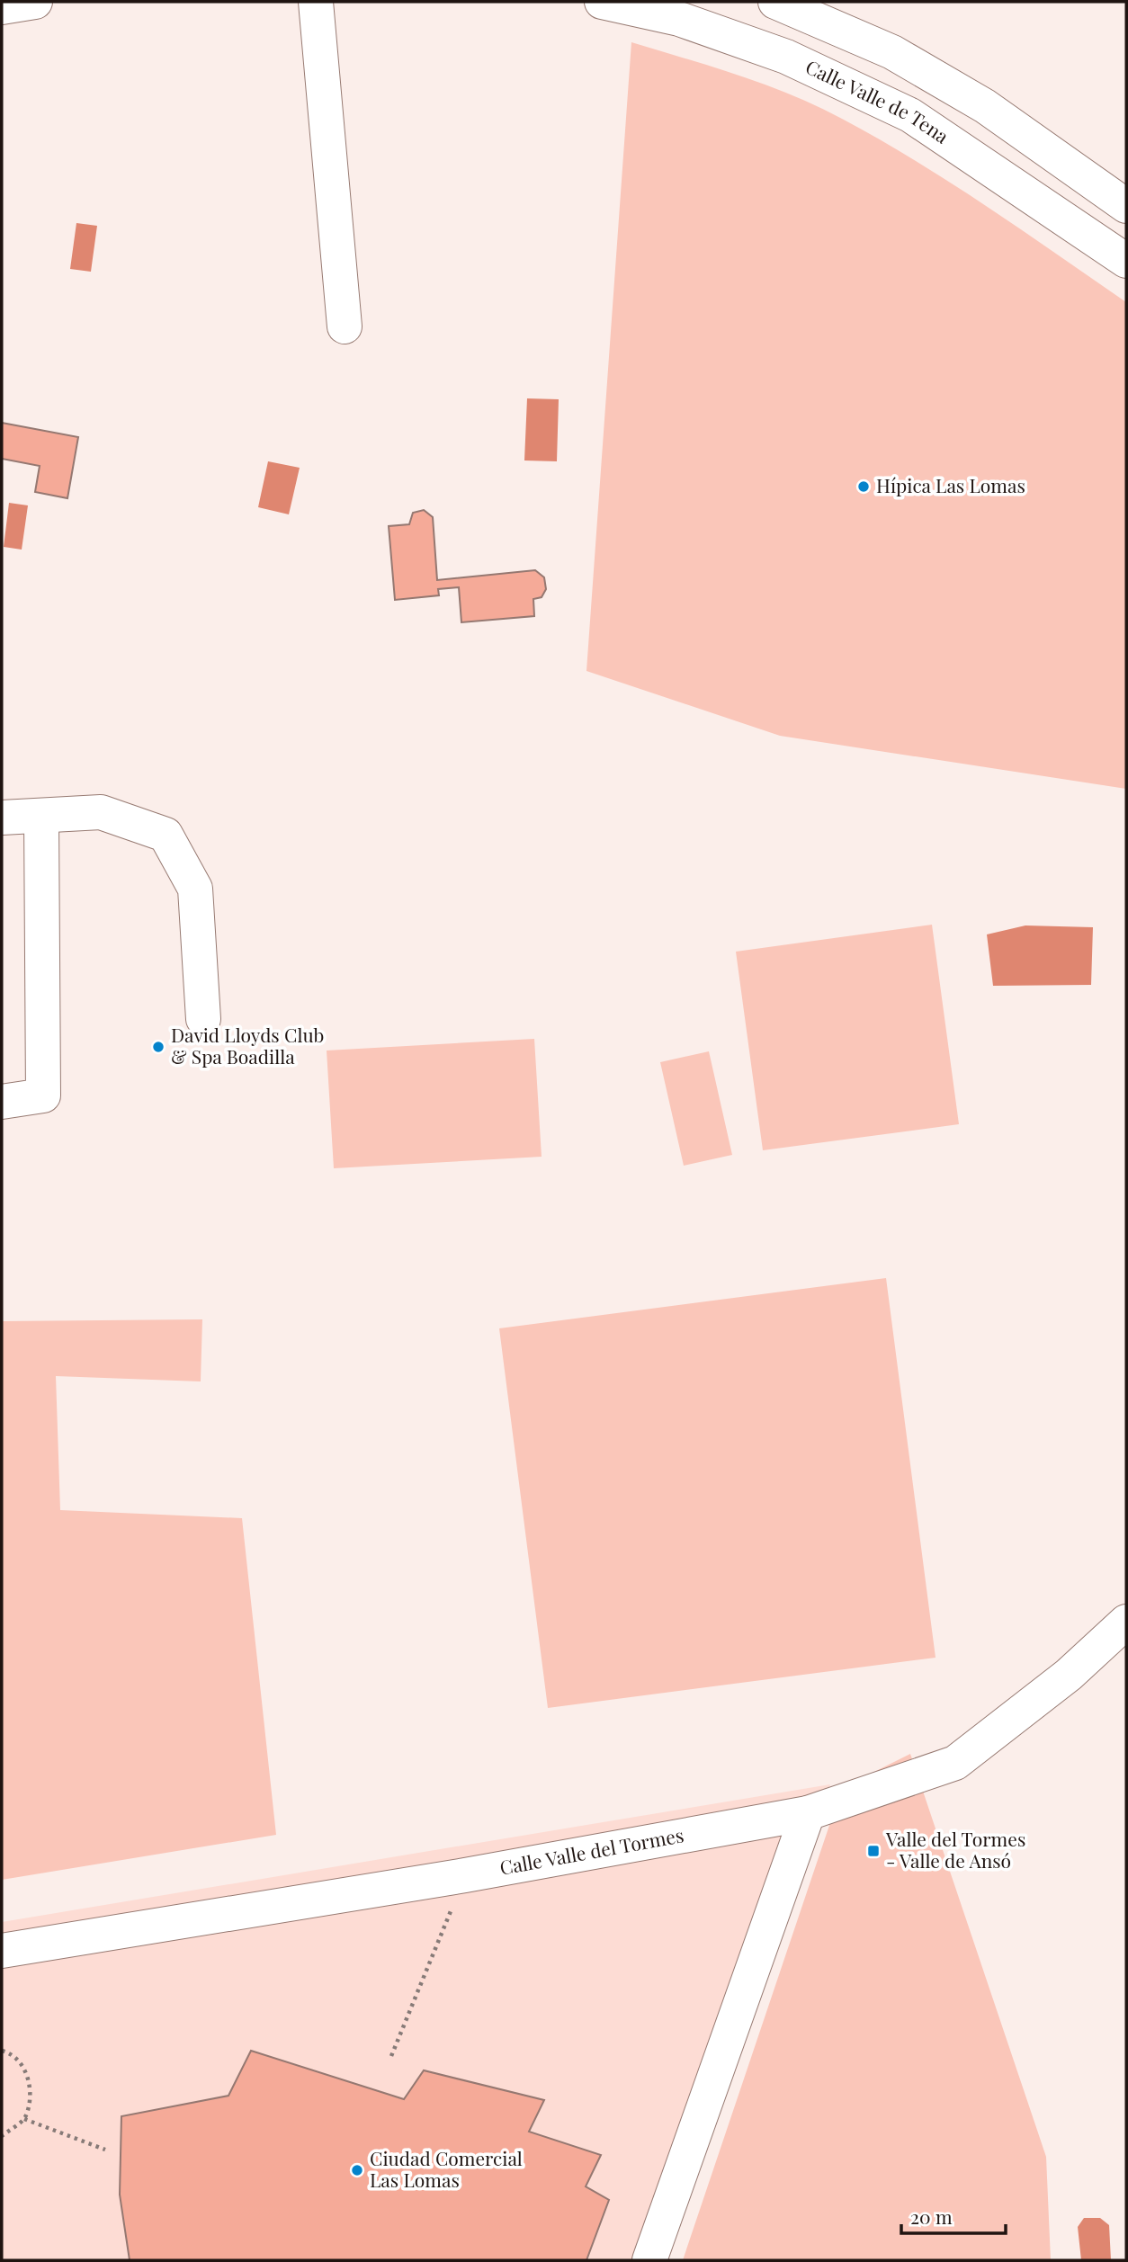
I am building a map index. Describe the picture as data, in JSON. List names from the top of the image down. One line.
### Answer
{"streets":{"street":["Calle Valle de Tena","Calle Valle del Tormes"]},"places":{"other":["Hípica Las Lomas","David Lloyds Club & Spa Boadilla","Ciudad Comercial Las Lomas"],"transit":["Valle del Tormes - Valle de Ansó"]},"scale_bar":"20 m"}
